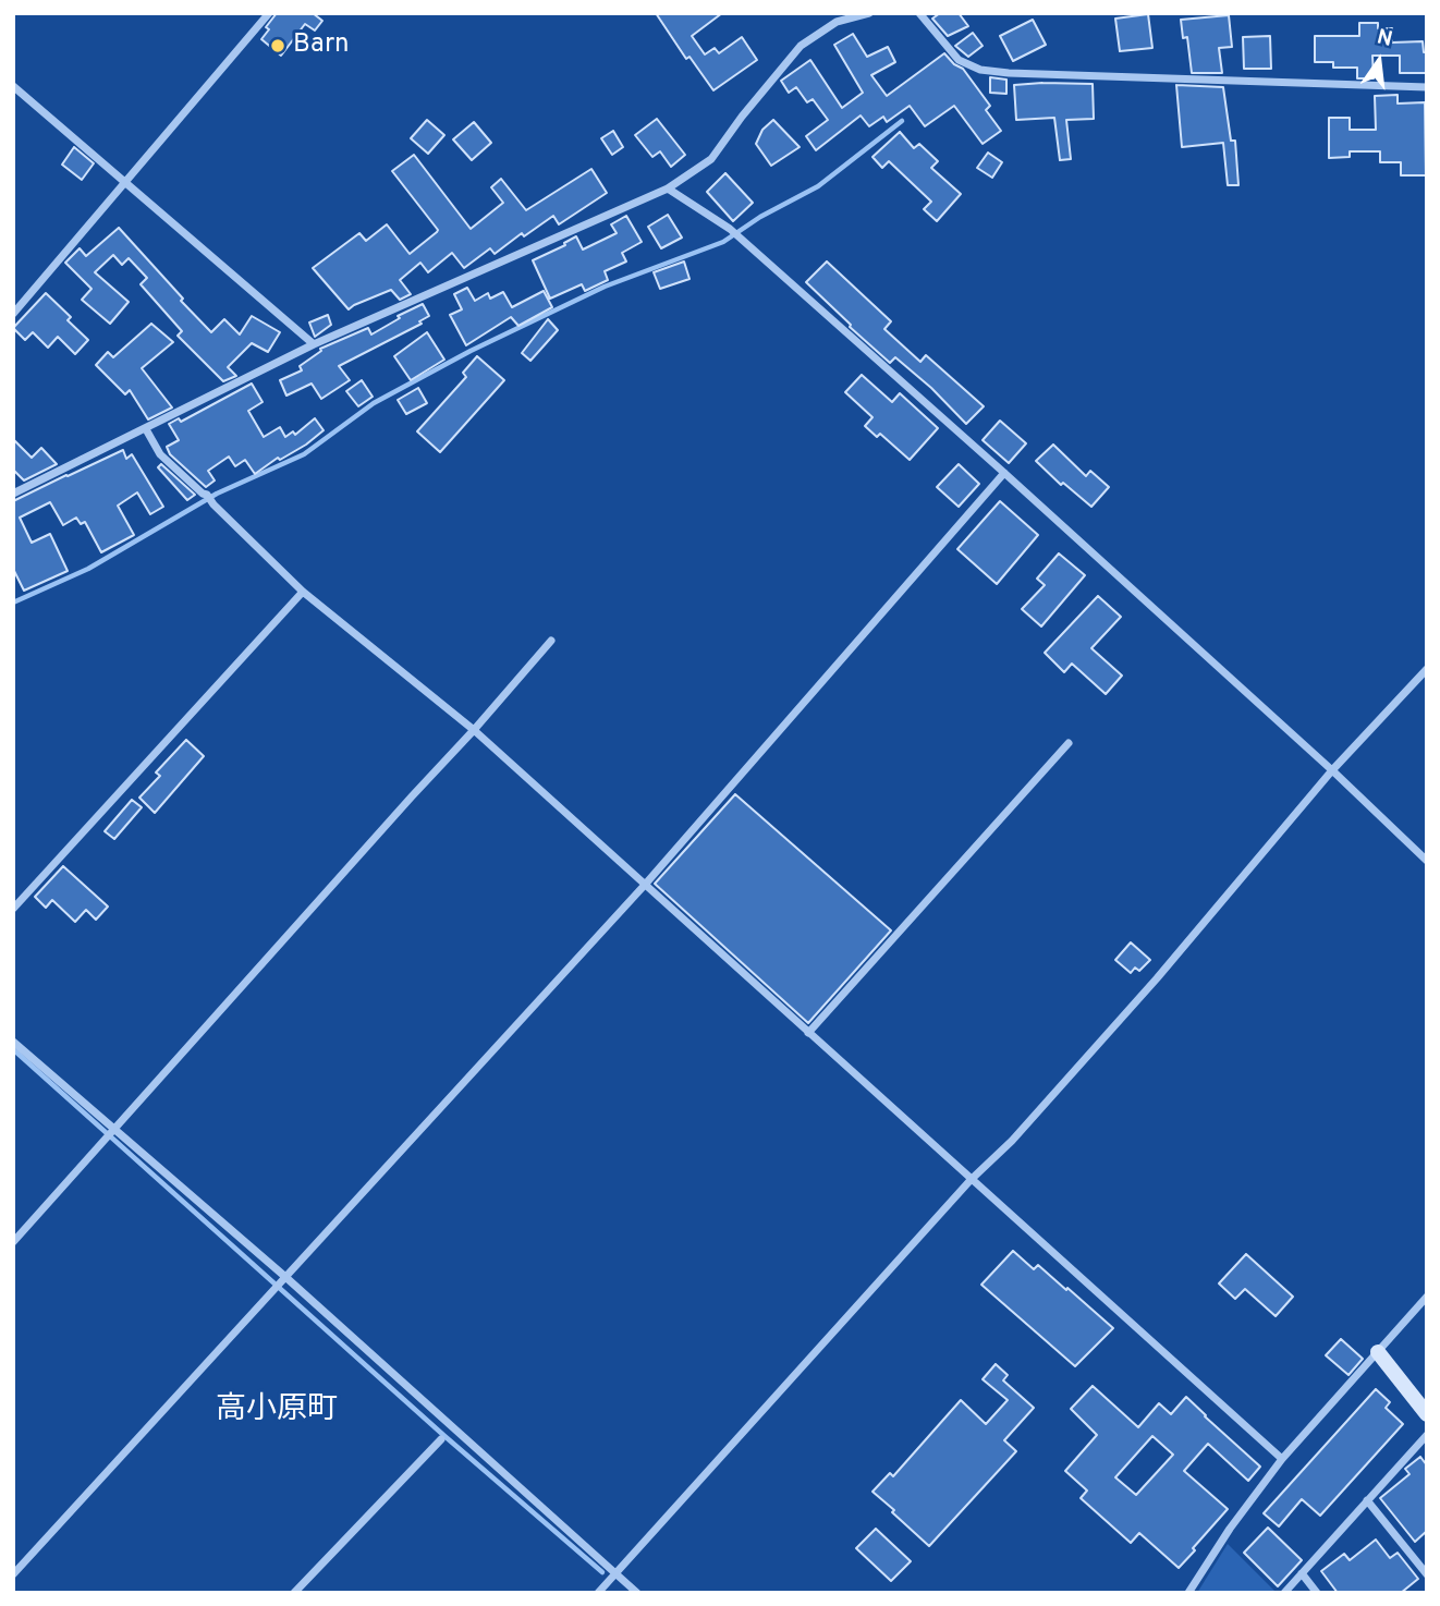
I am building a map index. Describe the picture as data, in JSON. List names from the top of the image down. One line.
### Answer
{"districts":["高小原町"],"places":["Barn"],"north":"top"}
